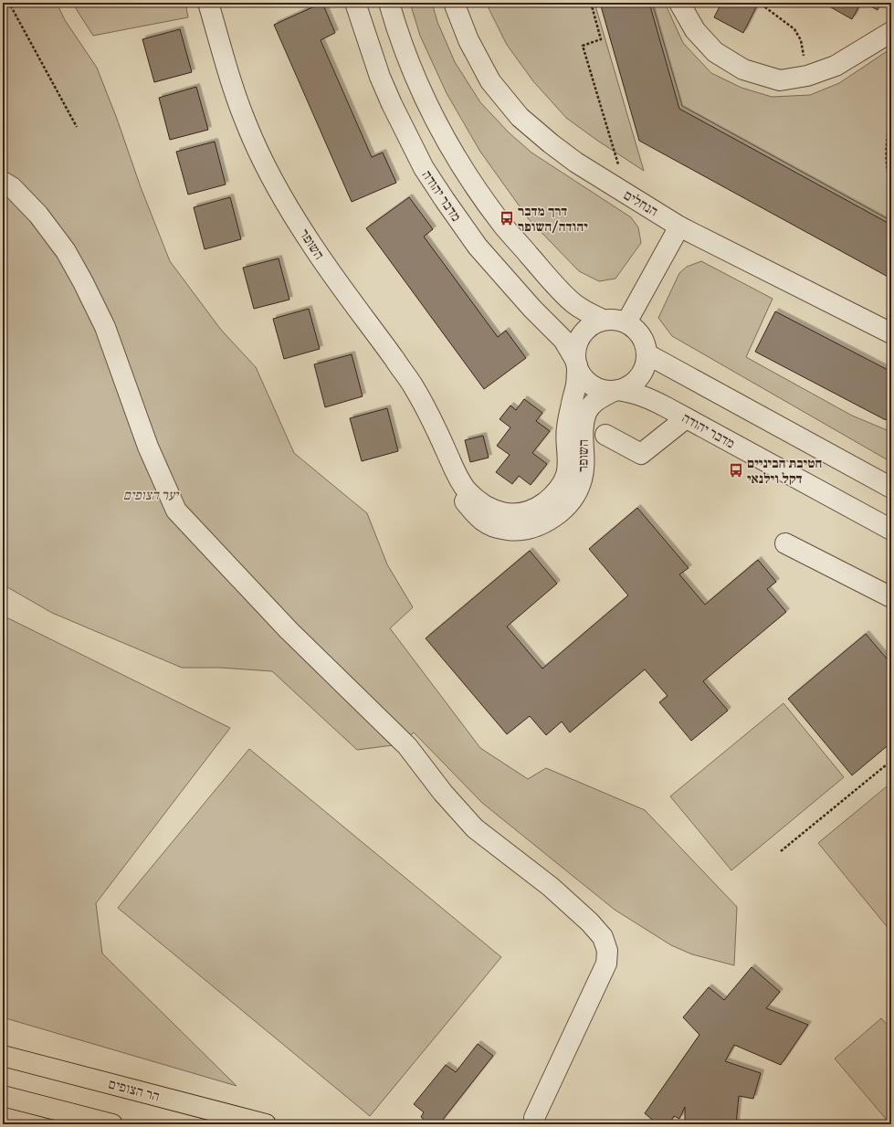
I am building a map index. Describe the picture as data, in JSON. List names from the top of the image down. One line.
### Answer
{"streets":{"main road":["הר הצופים"],"street":["מדבר יהודה","הנחלים","השופר"]},"crossings":[["מדבר יהודה","השופר"]],"parks":["יער הצופים"],"places":{"bus stop":["דרך מדבר יהודה/השופר","חטיבת הביניים דקל וילנאי"]}}
